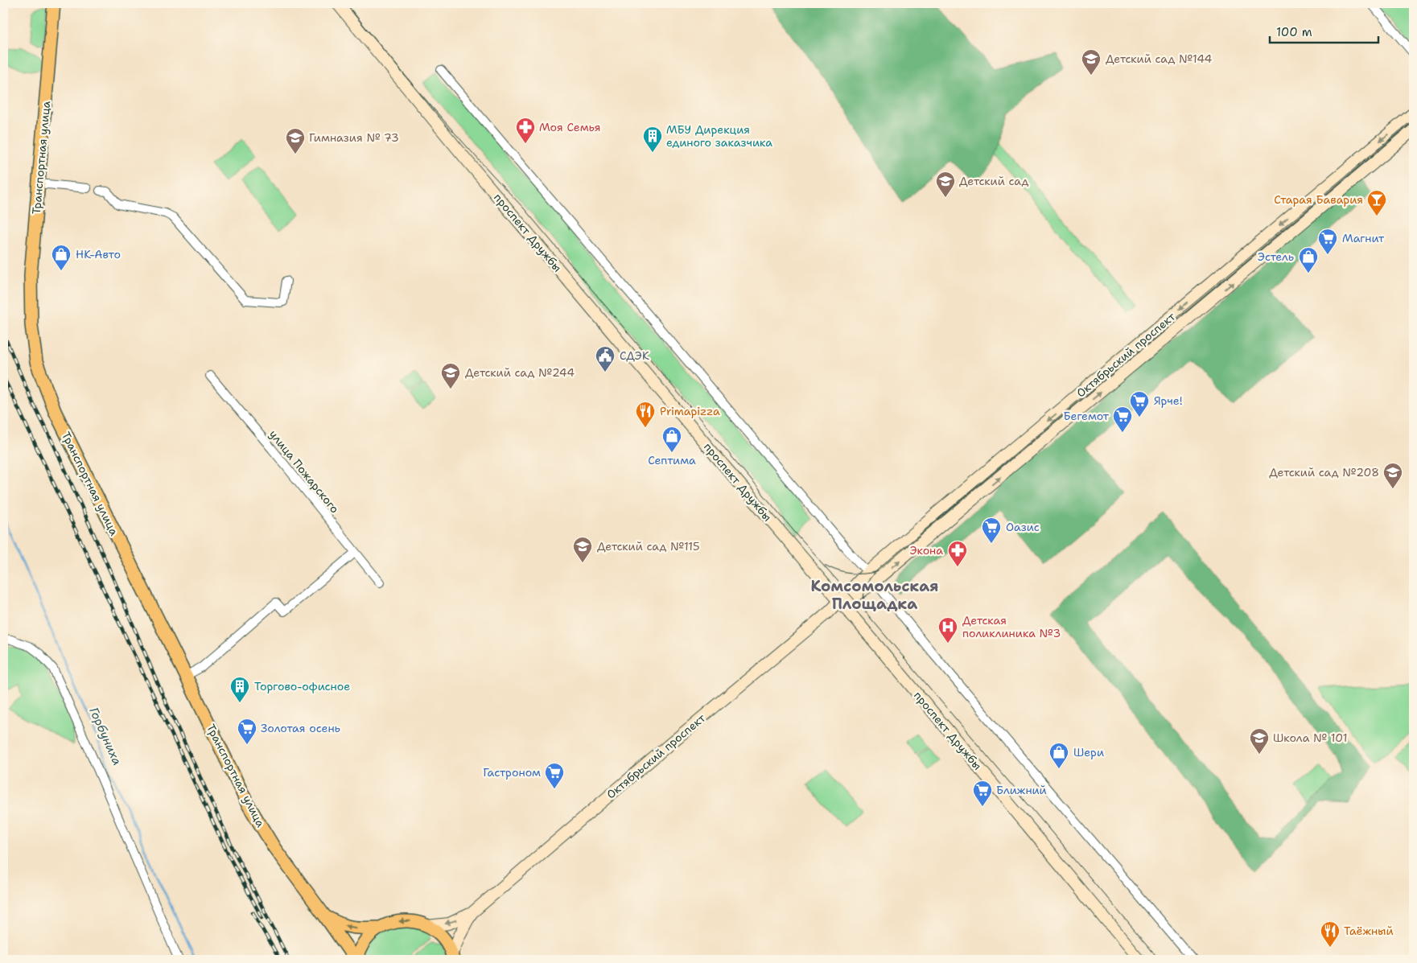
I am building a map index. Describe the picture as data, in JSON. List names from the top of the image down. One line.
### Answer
{"streets":{"main road":["Транспортная улица","проспект Дружбы","Октябрьский проспект"],"street":["улица Пожарского"]},"crossings":[["проспект Дружбы","Октябрьский проспект"]],"districts":["Комсомольская Площадка"],"water":["Горбуниха"],"places":{"school or university":["Детский сад №144","Гимназия № 73","Детский сад","Детский сад №244","Детский сад №208","Детский сад №115","Школа № 101"],"pharmacy":["Моя Семья","Экона"],"building":["МБУ Дирекция единого заказчика","Торгово-офисное"],"bar":["Старая Бавария"],"supermarket":["Магнит","Ярче!","Бегемот","Оазис","Золотая осень","Гастроном","Ближний"],"shop":["НК-Авто","Эстель","Септима","Шери"],"public building":["СДЭК"],"restaurant":["Primapizza","Таёжный"],"hospital":["Детская поликлиника №3"]},"scale_bar":"100 m"}
